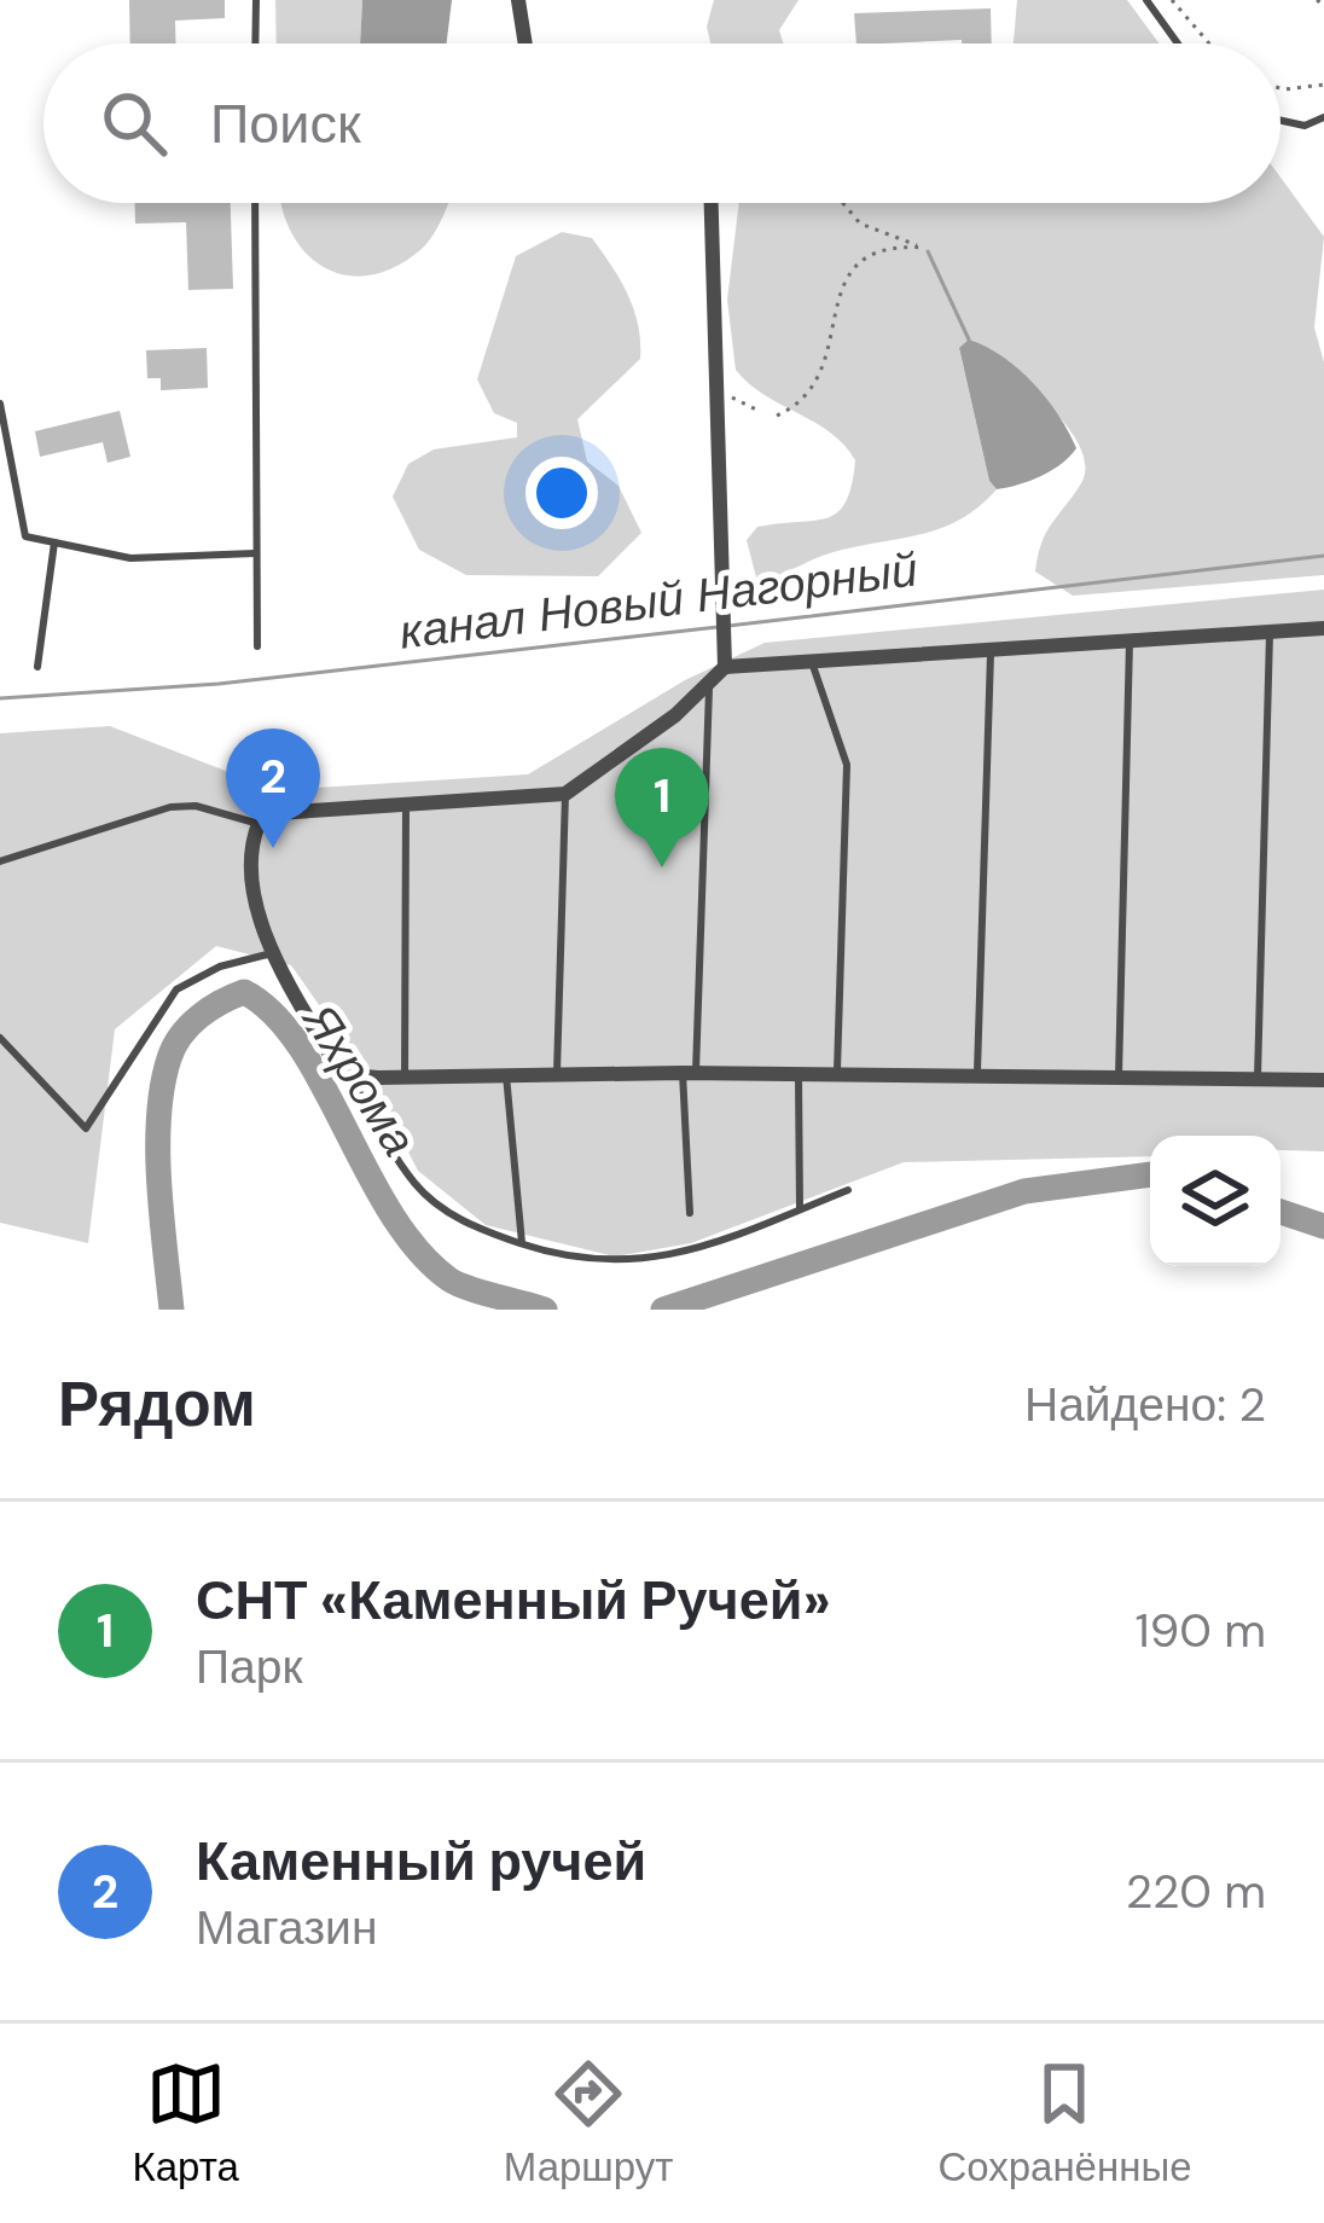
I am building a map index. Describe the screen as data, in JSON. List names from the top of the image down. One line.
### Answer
{"water":["канал Новый Нагорный","Яхрома"],"page":{"search":"Поиск","pins":["2","1"],"heading":["Рядом","Найдено: 2"],"list":[{"mark":"1","name":"СНТ «Каменный Ручей»","note":"Парк","value":"190 m"},{"mark":"2","name":"Каменный ручей","note":"Магазин","value":"220 m"}],"nav":["Карта","Маршрут","Сохранённые"]}}
